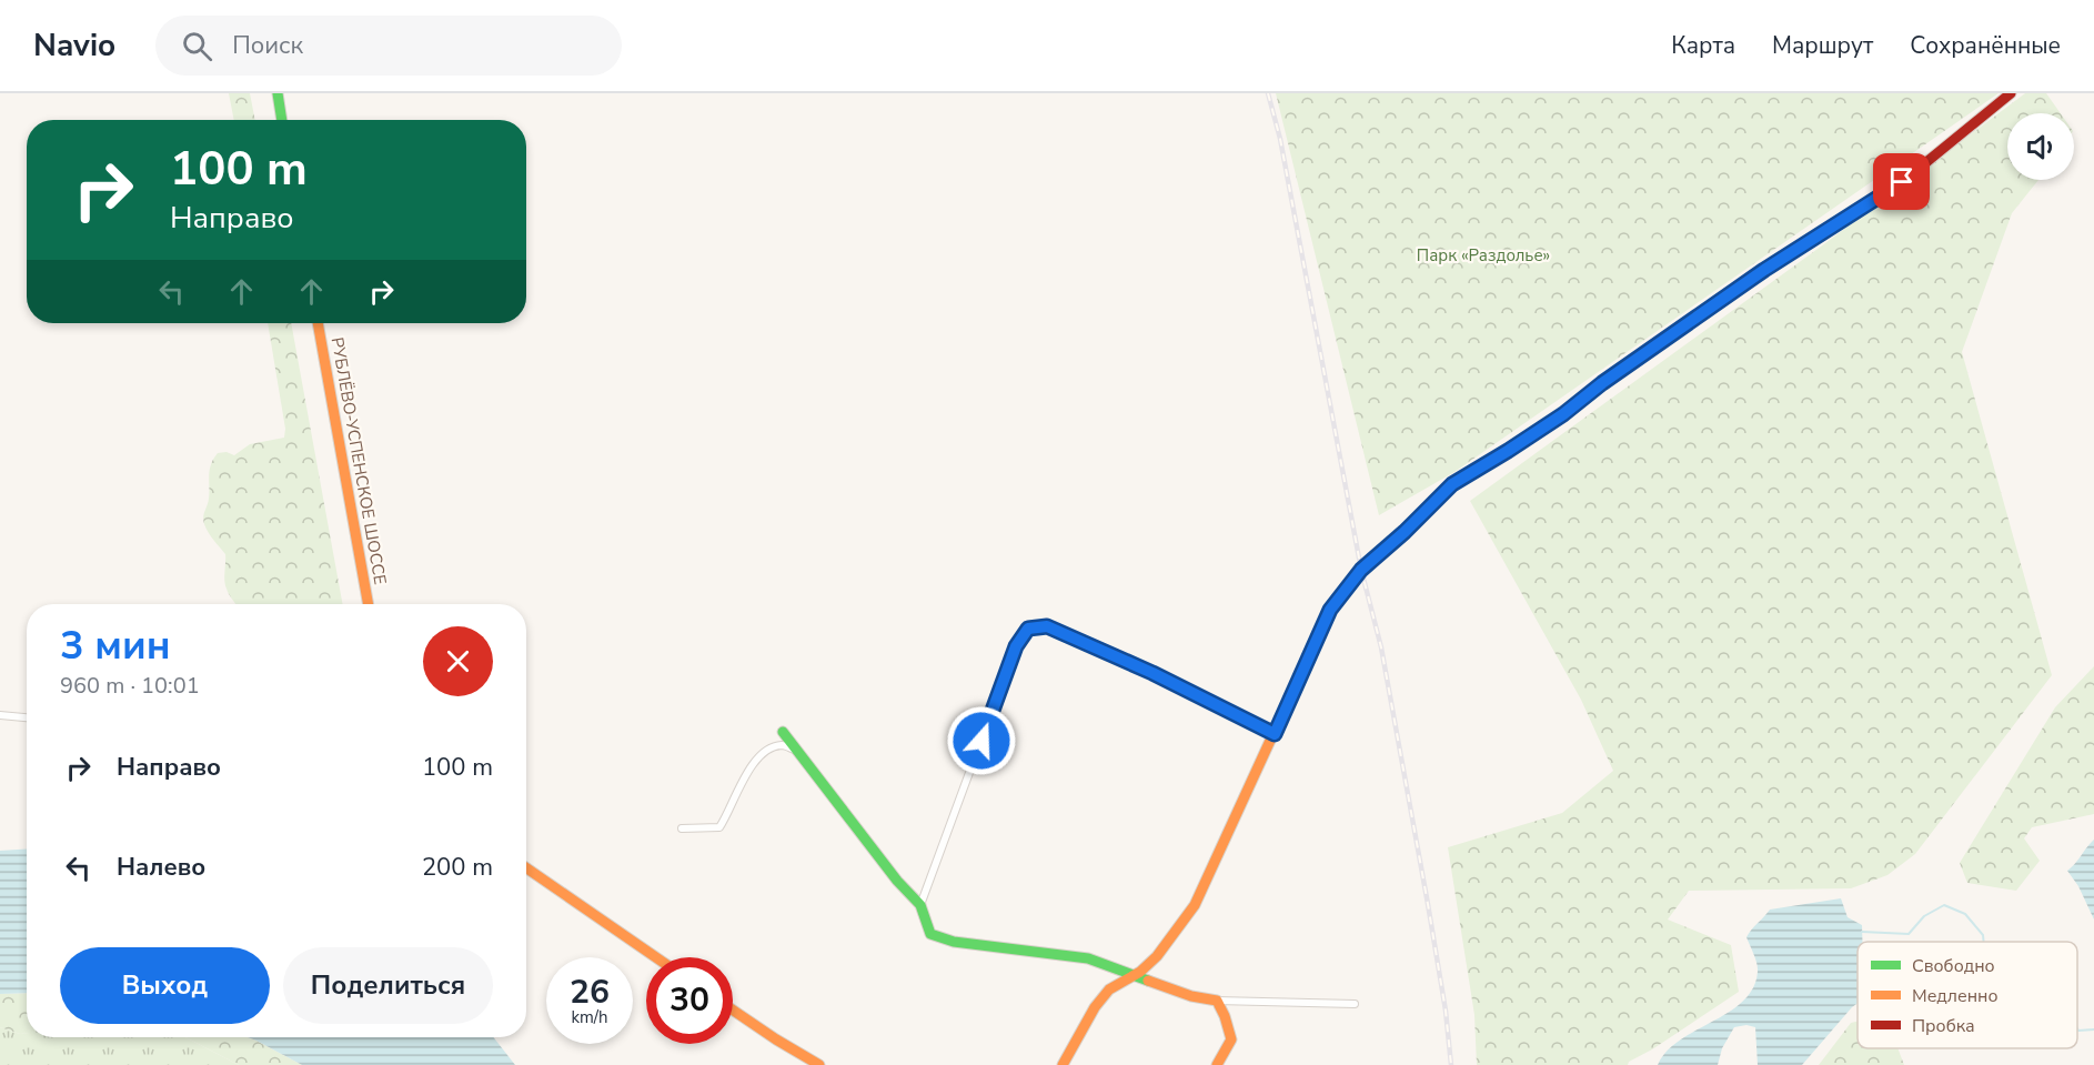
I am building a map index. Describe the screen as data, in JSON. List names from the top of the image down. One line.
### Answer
{"streets":{"street":["РУБЛЁВО-УСПЕНСКОЕ ШОССЕ"]},"parks":["Парк «Раздолье»"],"legend":["Свободно","Медленно","Пробка"],"page":{"header":"Navio","search":"Поиск","nav":["Карта","Маршрут","Сохранённые"],"turn":["100 m","Направо"],"heading":["3 мин","960 m · 10:01"],"list":[{"name":"Направо","value":"100 m"},{"name":"Налево","value":"200 m"}],"buttons":["Выход","Поделиться"],"speed":"26 km/h","limit":"30"}}
